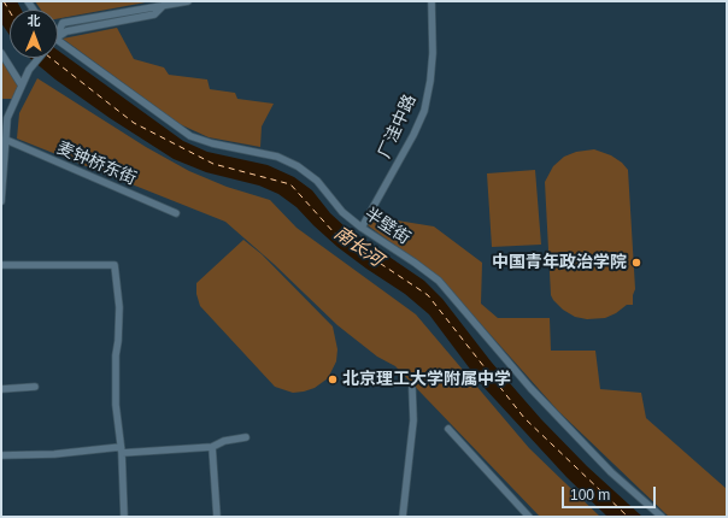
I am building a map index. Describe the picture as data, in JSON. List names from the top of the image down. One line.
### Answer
{"streets":{"street":["厂洼中路","麦钟桥东街","半壁街"]},"crossings":[["厂洼中路","半壁街"]],"water":["南长河"],"places":["中国青年政治学院","北京理工大学附属中学"],"scale_bar":"100 m","north":"top"}
